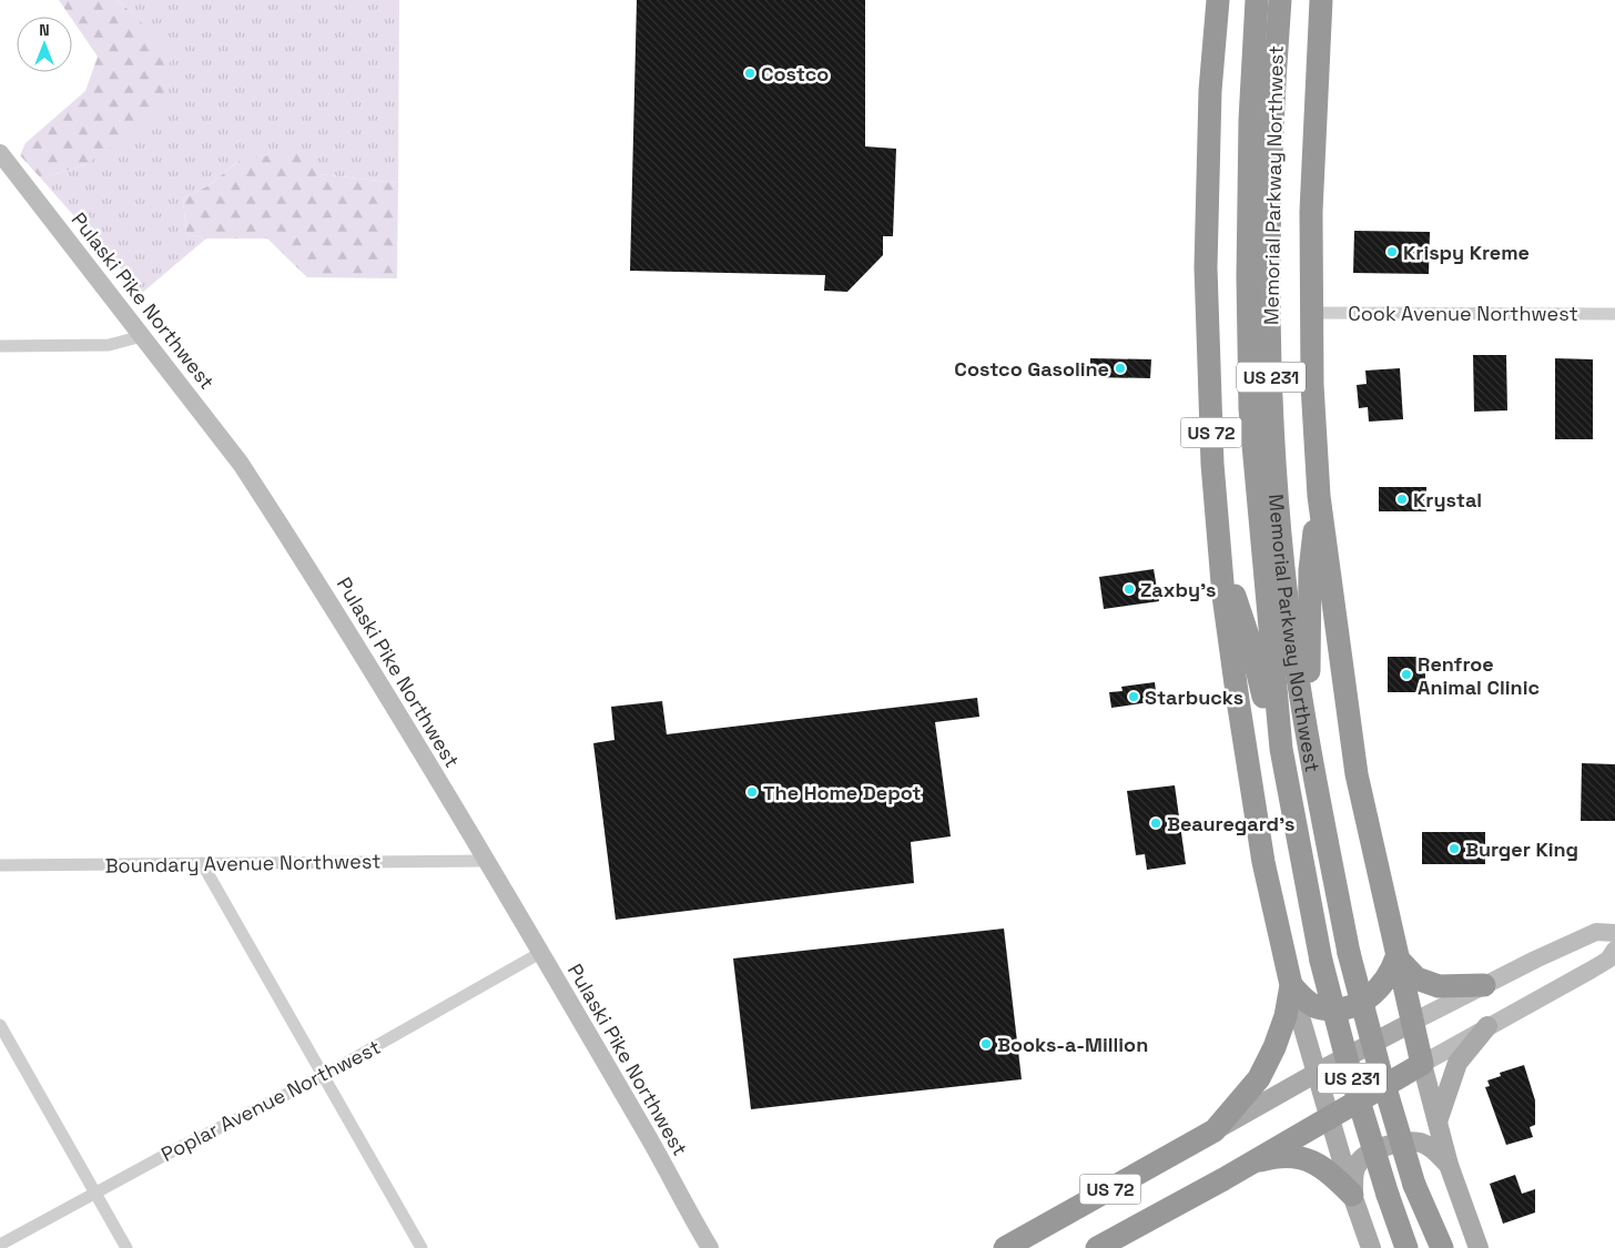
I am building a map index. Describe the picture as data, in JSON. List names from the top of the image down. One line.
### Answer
{"streets":{"highway":["Memorial Parkway Northwest","US 231","US 72"],"main road":["Pulaski Pike Northwest"],"street":["Cook Avenue Northwest","Boundary Avenue Northwest","Poplar Avenue Northwest"]},"crossings":[["Pulaski Pike Northwest","Boundary Avenue Northwest"],["Pulaski Pike Northwest","Poplar Avenue Northwest"]],"places":["Costco","Krispy Kreme","Costco Gasoline","Krystal","Zaxby's","Renfroe Animal Clinic","Starbucks","The Home Depot","Beauregard's","Burger King","Books-a-Million"],"north":"top"}
